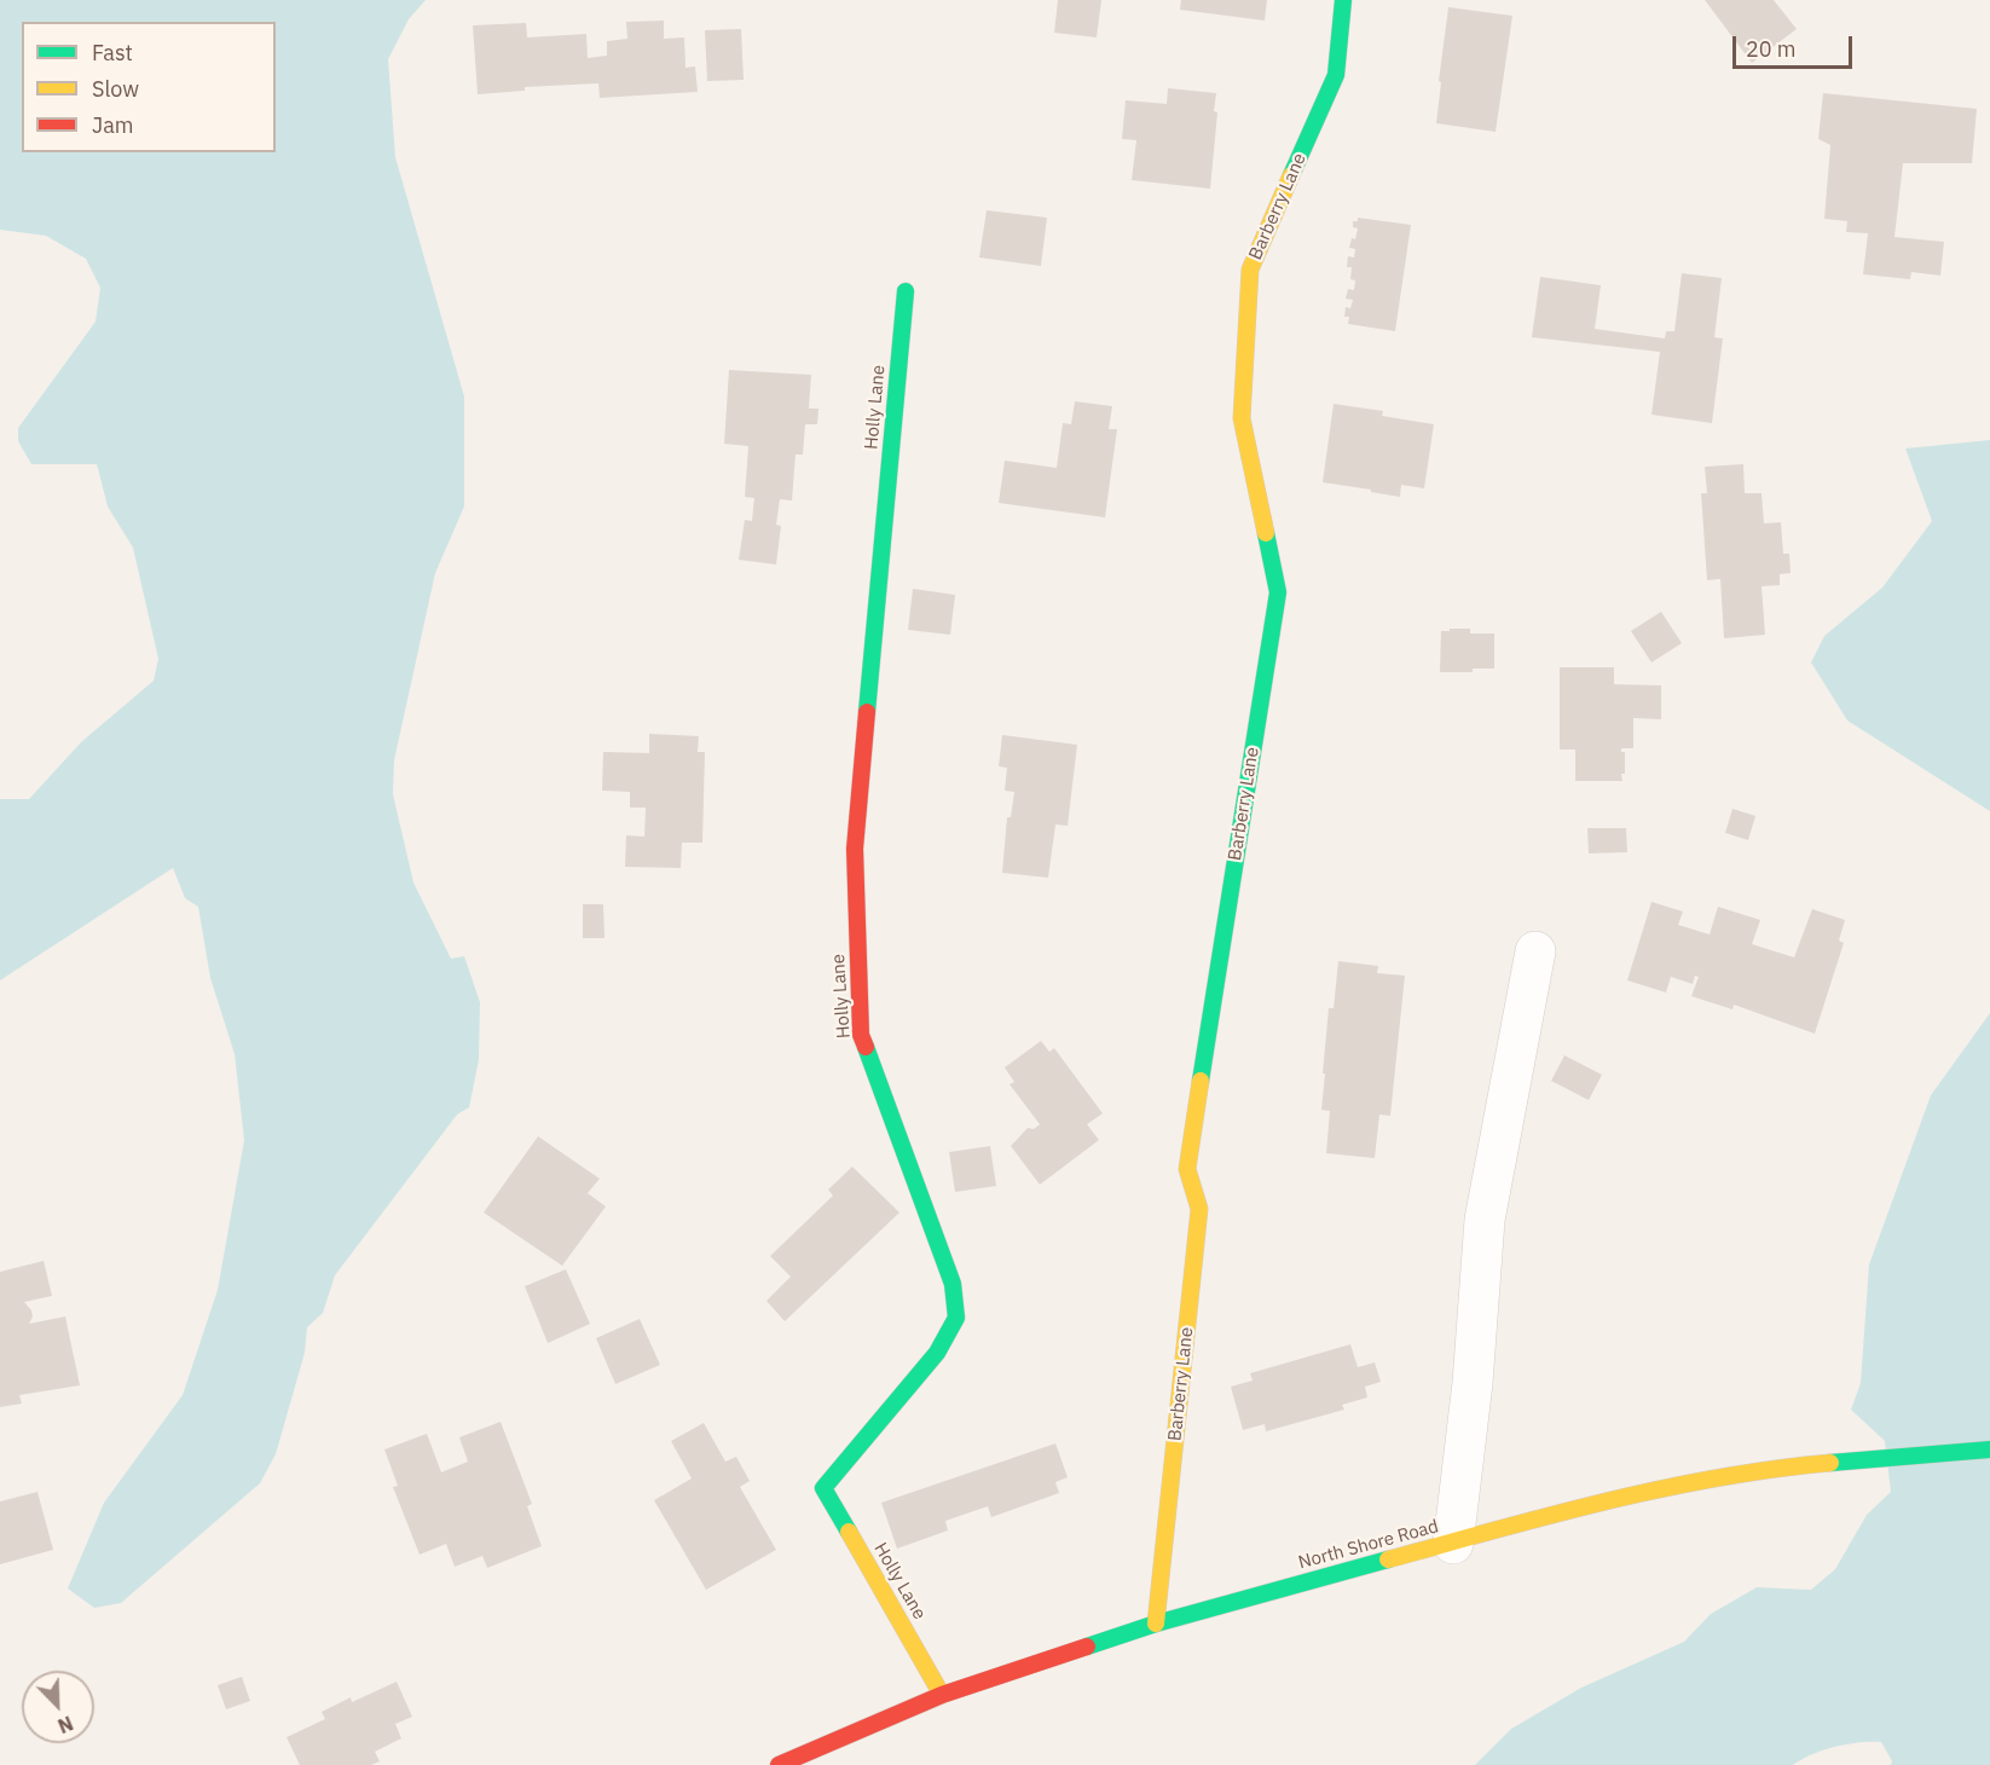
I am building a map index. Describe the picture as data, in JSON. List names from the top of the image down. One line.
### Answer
{"streets":{"street":["Barberry Lane","Holly Lane","North Shore Road"]},"crossings":[["Barberry Lane","North Shore Road"],["Holly Lane","North Shore Road"]],"legend":["Fast","Slow","Jam"],"scale_bar":"20 m","north":"bottom right"}
